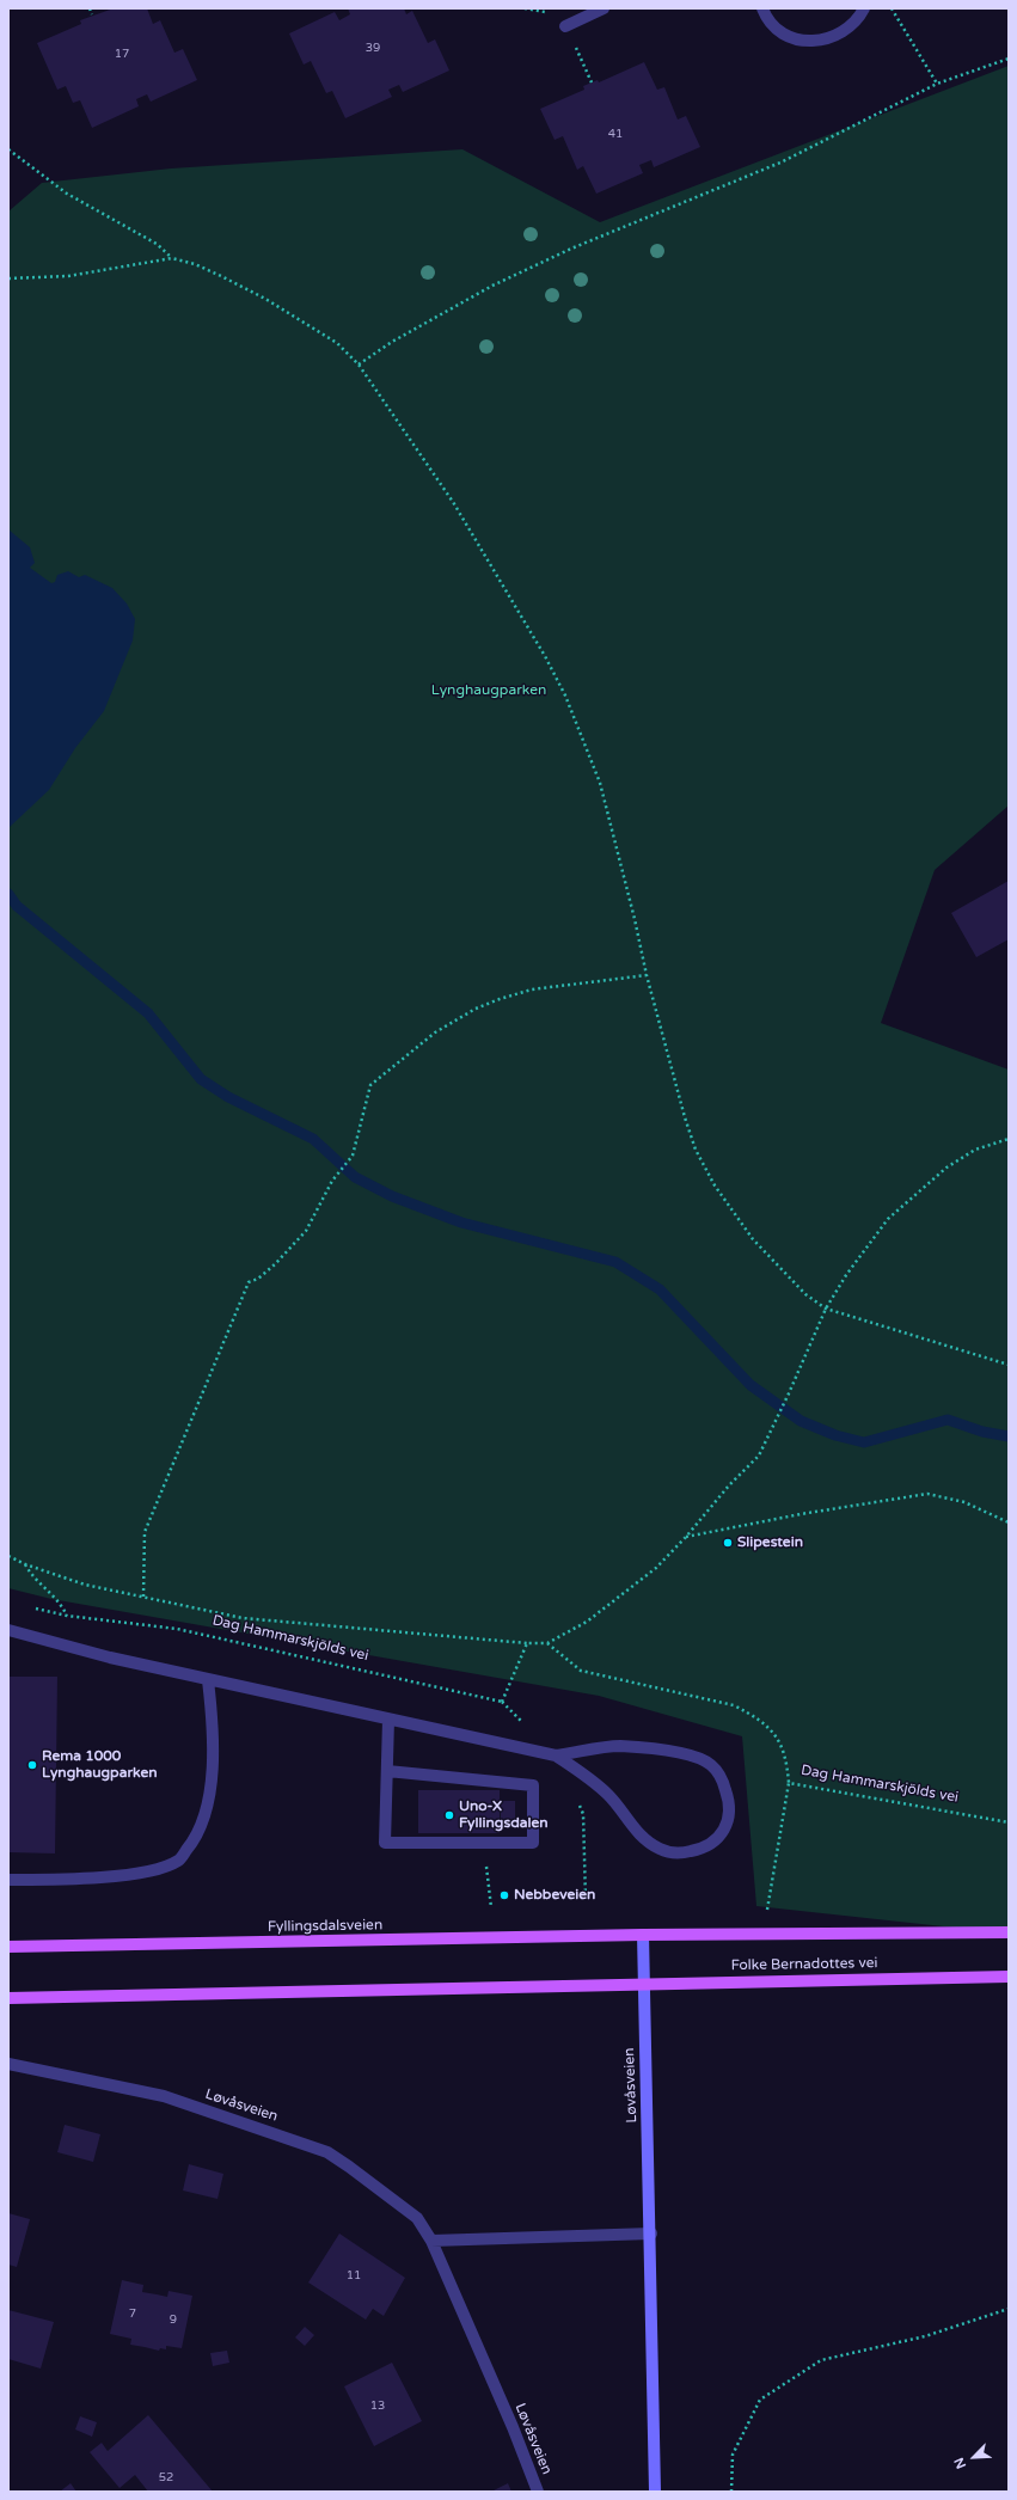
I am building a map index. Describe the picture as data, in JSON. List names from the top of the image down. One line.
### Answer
{"streets":{"main road":["Fyllingsdalsveien","Folke Bernadottes vei","Løvåsveien"],"path":["Dag Hammarskjölds vei"]},"crossings":[["Fyllingsdalsveien","Folke Bernadottes vei"],["Fyllingsdalsveien","Løvåsveien"],["Folke Bernadottes vei","Løvåsveien"]],"parks":["Lynghaugparken"],"places":["Slipestein","Rema 1000 Lynghaugparken","Uno-X Fyllingsdalen","Nebbeveien"],"house_numbers":["39","17","41","11","7","9","13","52"],"north":"bottom left"}
